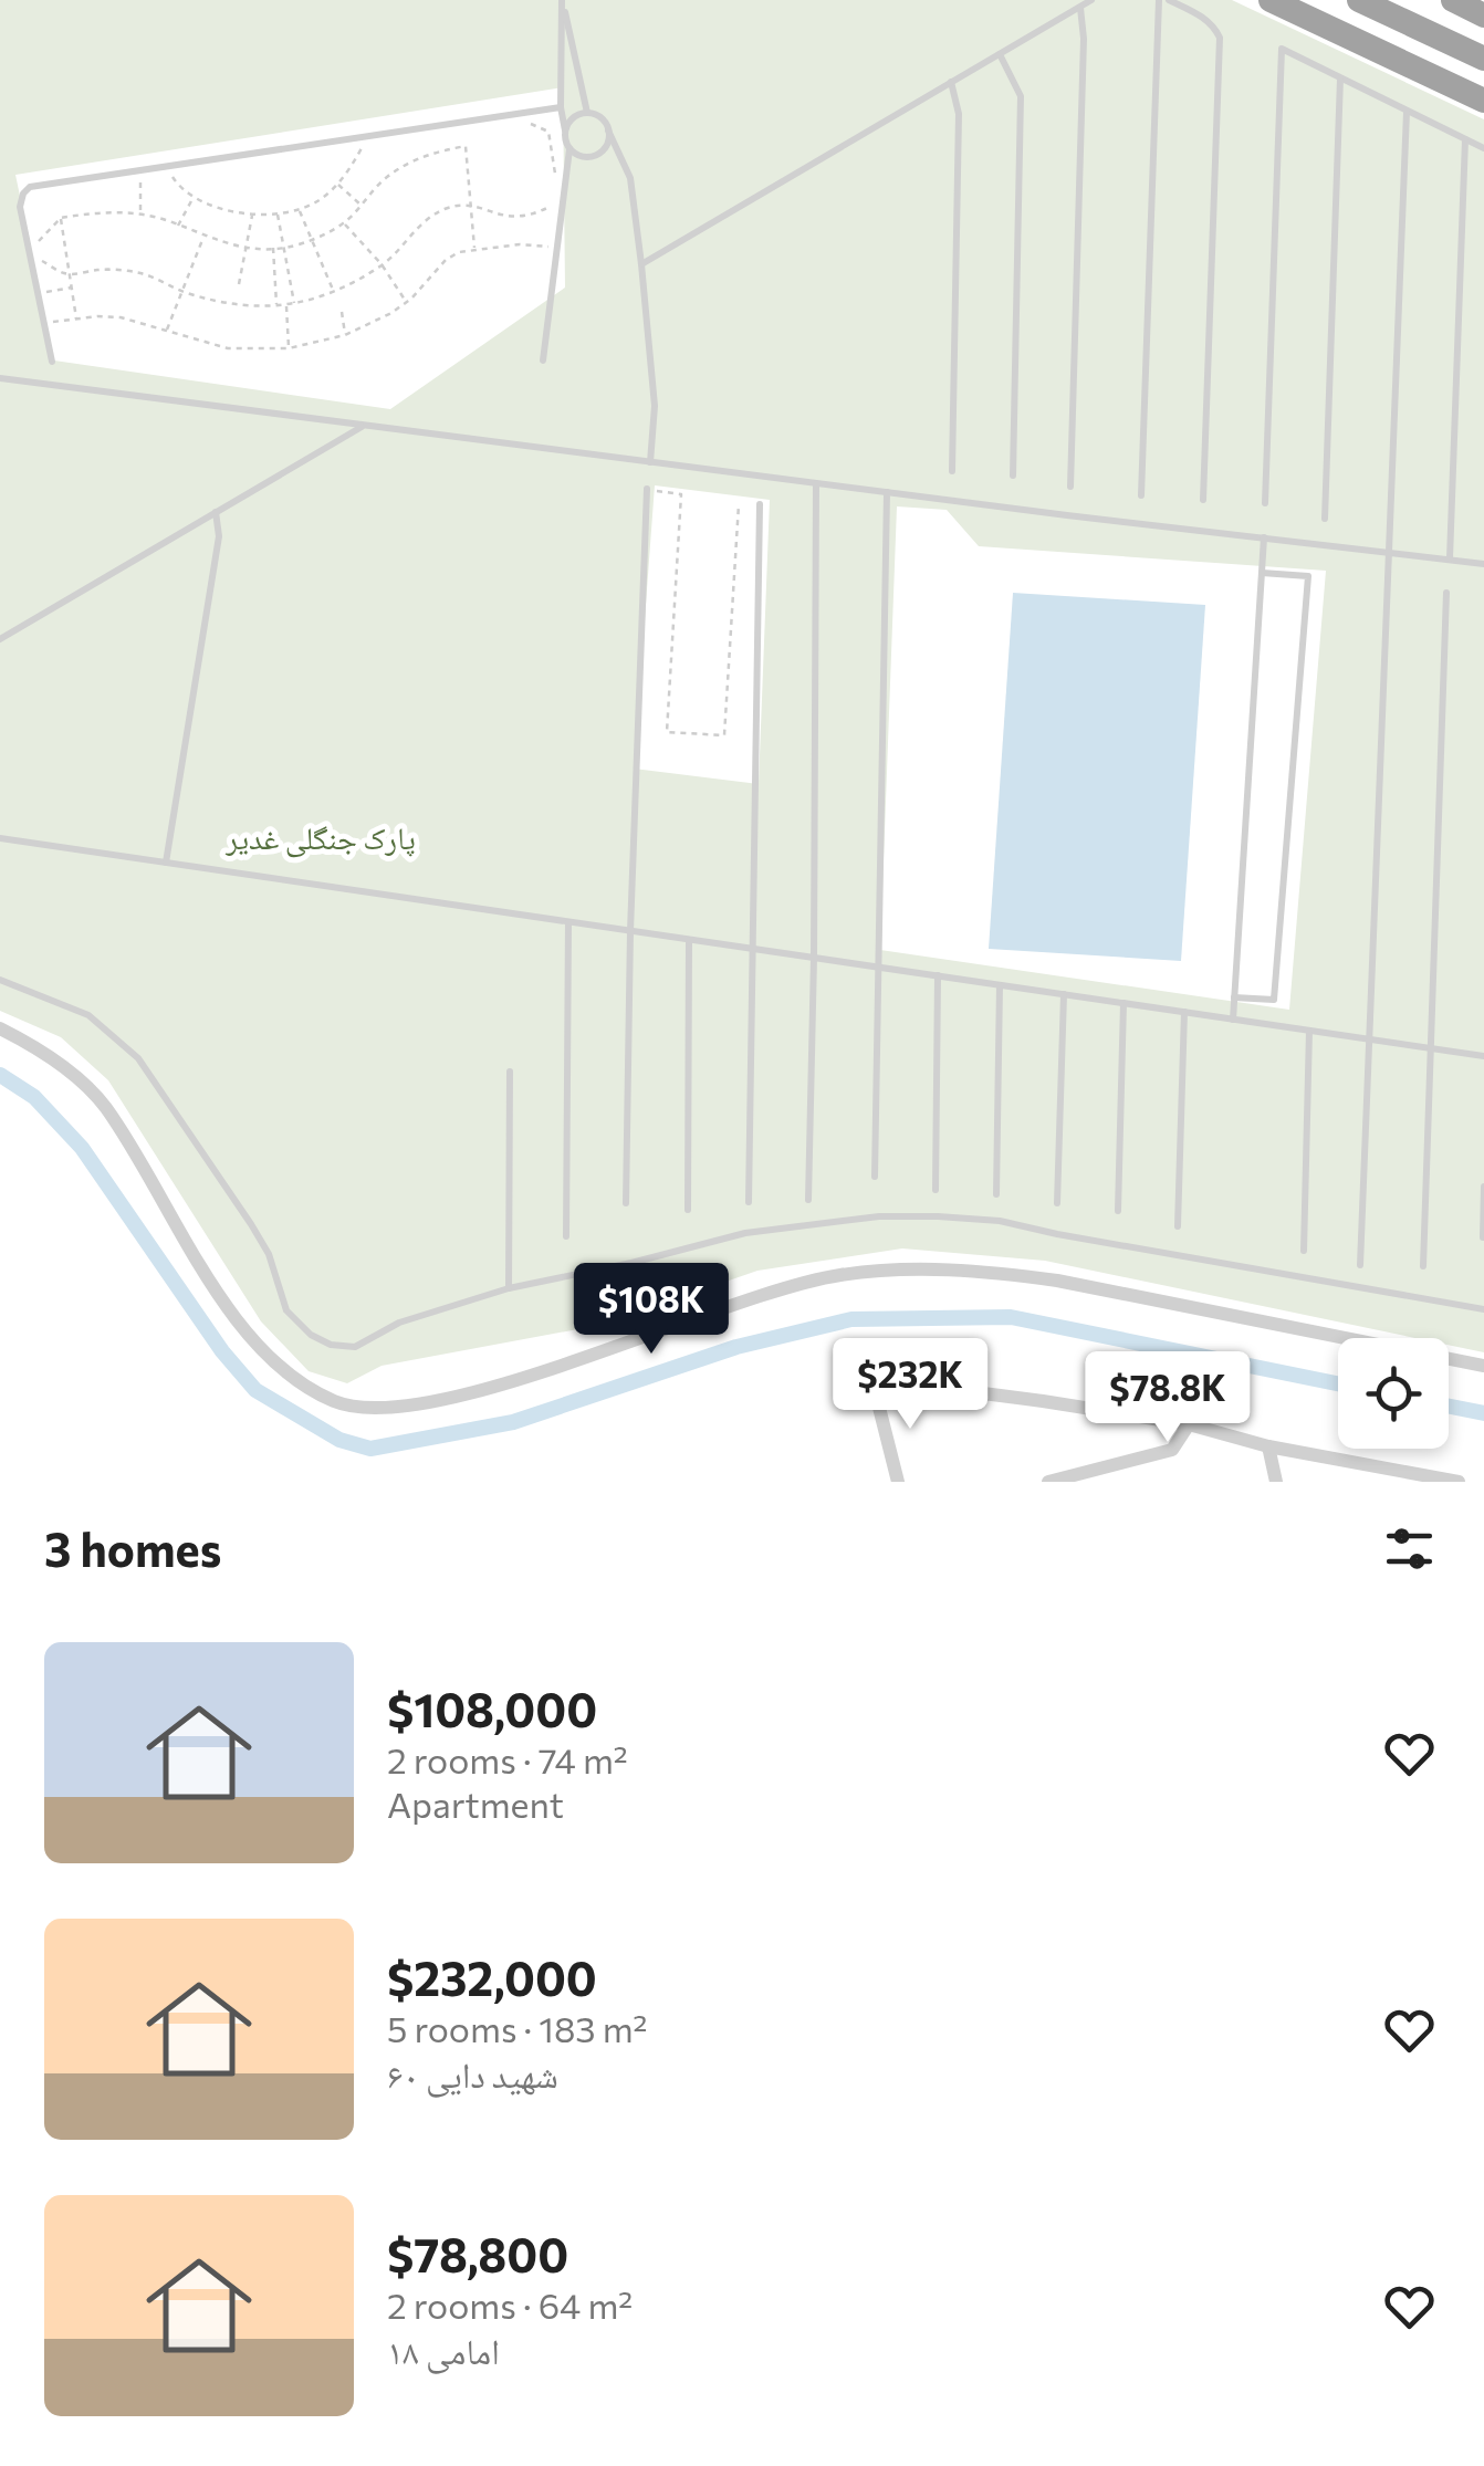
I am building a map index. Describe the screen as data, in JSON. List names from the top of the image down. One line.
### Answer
{"parks":["پارک جنگلی غدیر"],"page":{"price":["$108K","$232K","$78.8K"],"heading":"3 homes","list":[{"name":"$108,000","note":"2 rooms · 74 m² · Apartment"},{"name":"$232,000","note":"5 rooms · 183 m² · شهید دایی ۶۰"},{"name":"$78,800","note":"2 rooms · 64 m² · امامی ۱۸"}]}}
